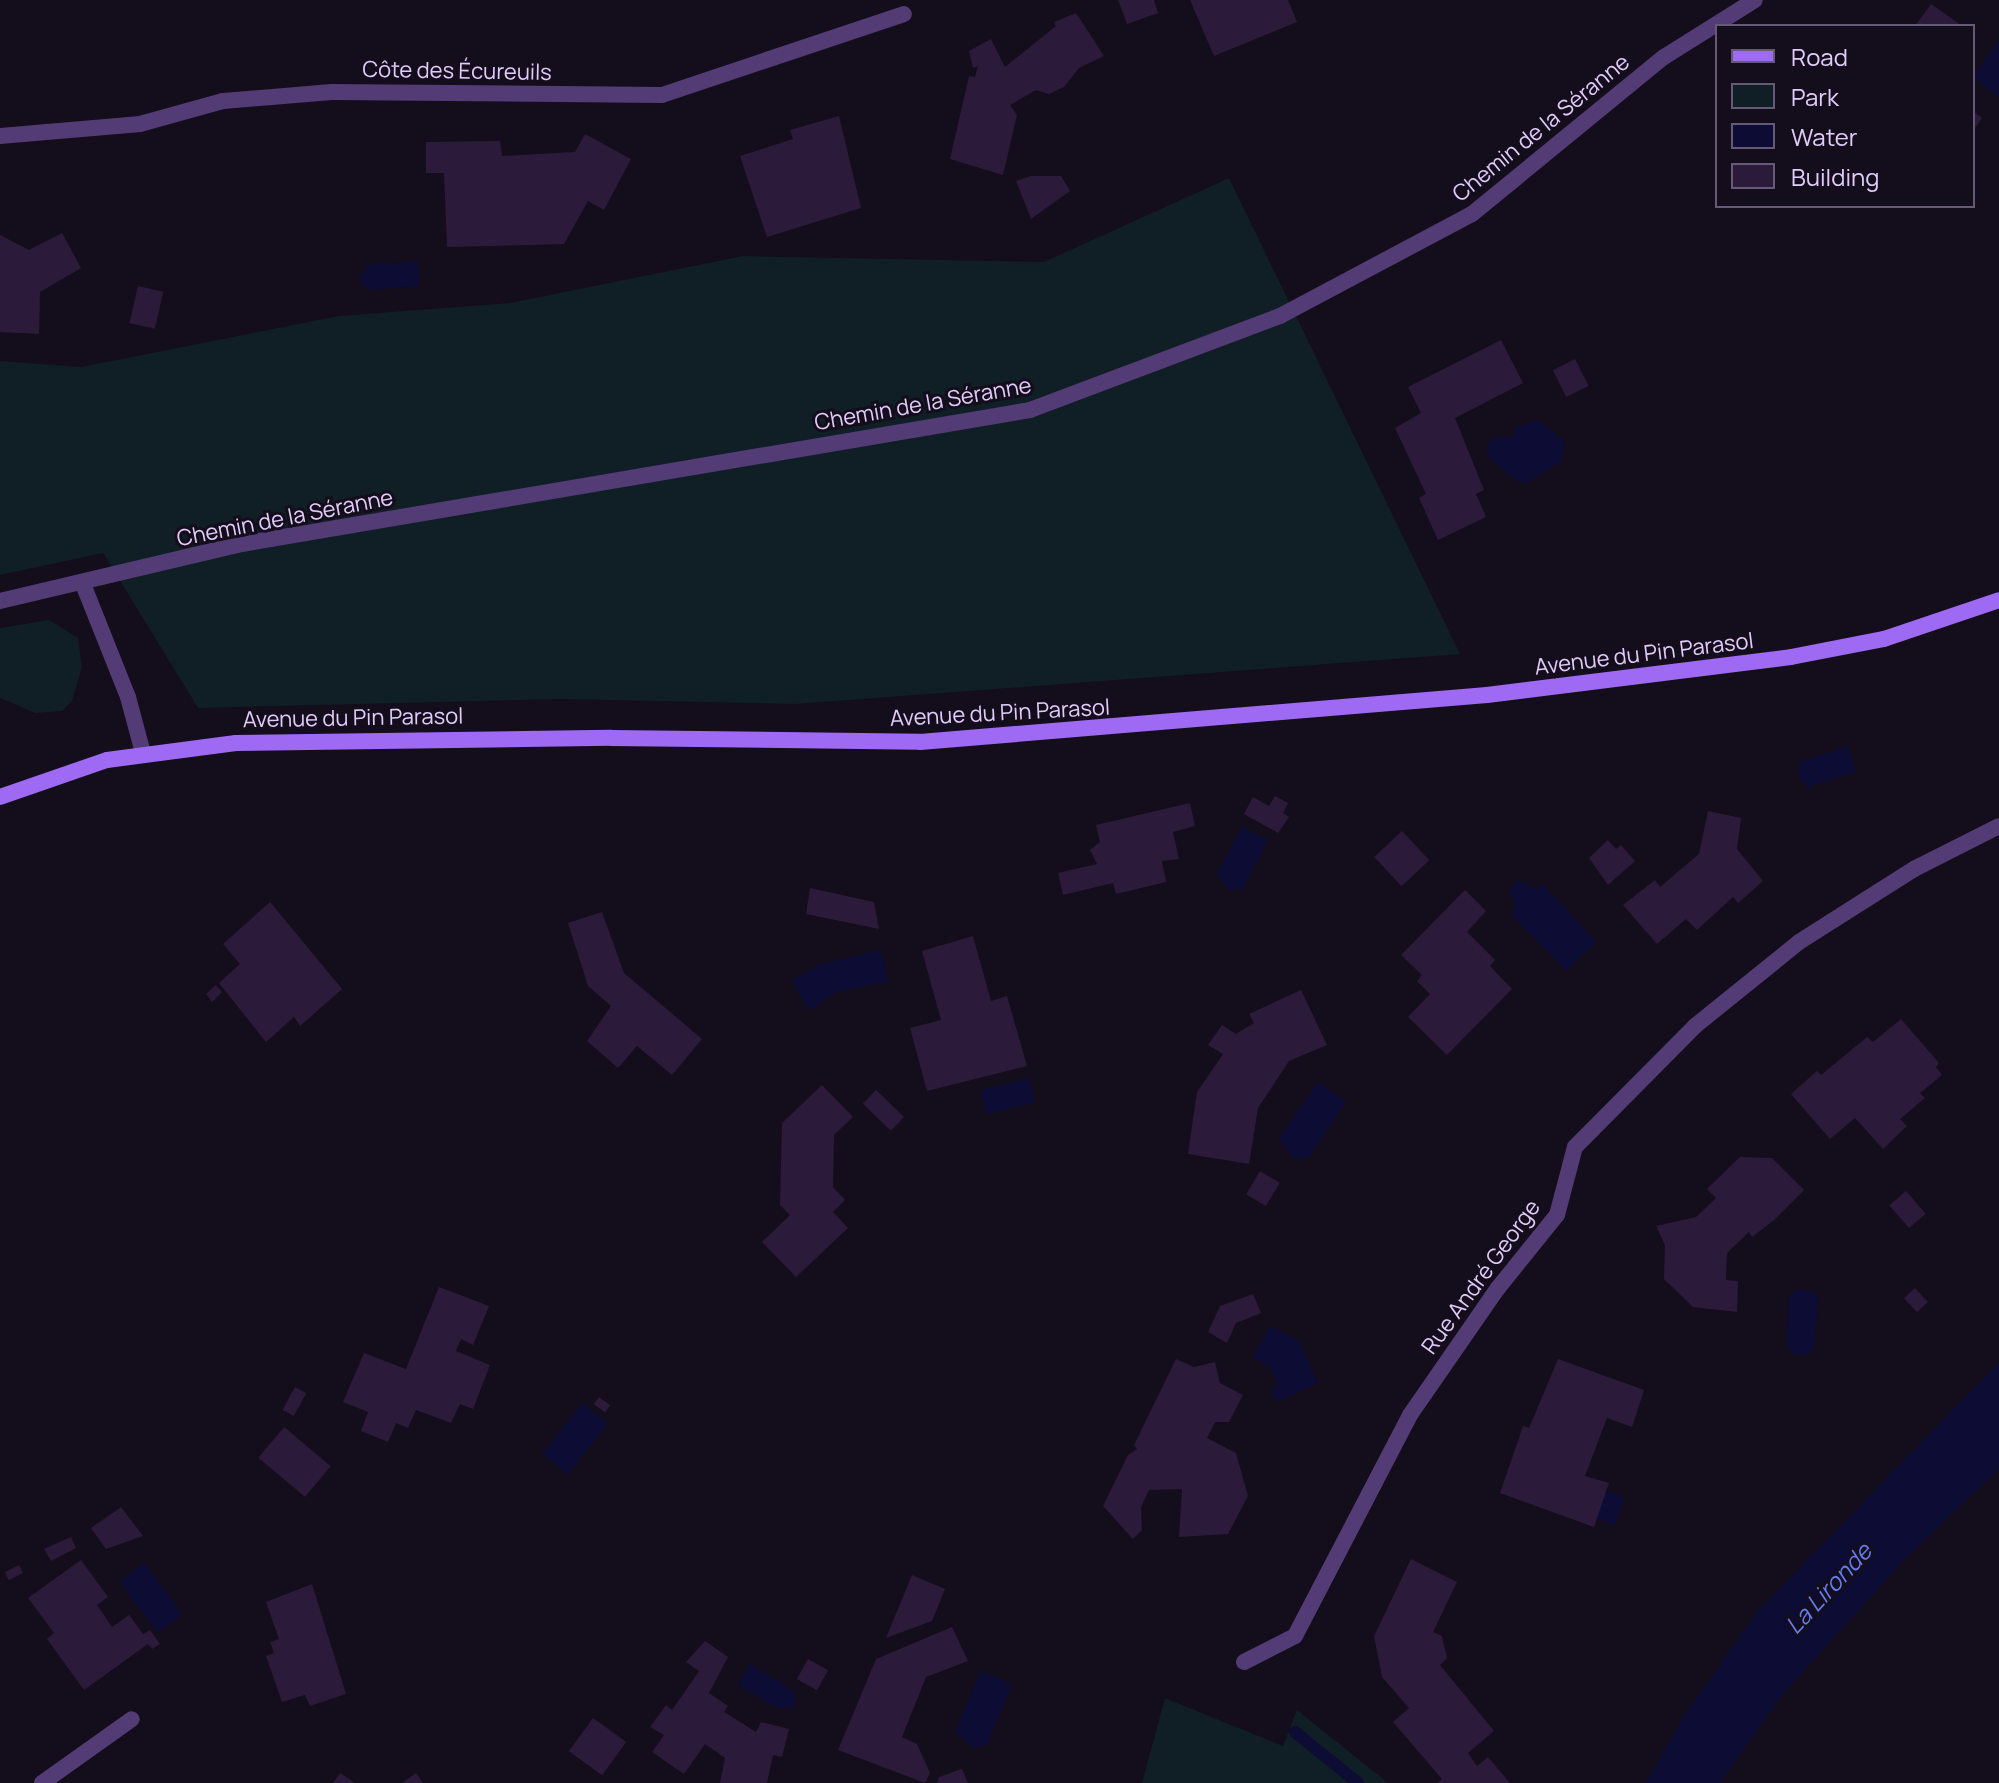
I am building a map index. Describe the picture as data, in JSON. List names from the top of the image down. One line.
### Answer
{"streets":{"street":["Côte des Écureuils","Chemin de la Séranne","Avenue du Pin Parasol","Rue André George"]},"water":["La Lironde"],"legend":["Road","Park","Water","Building"]}
